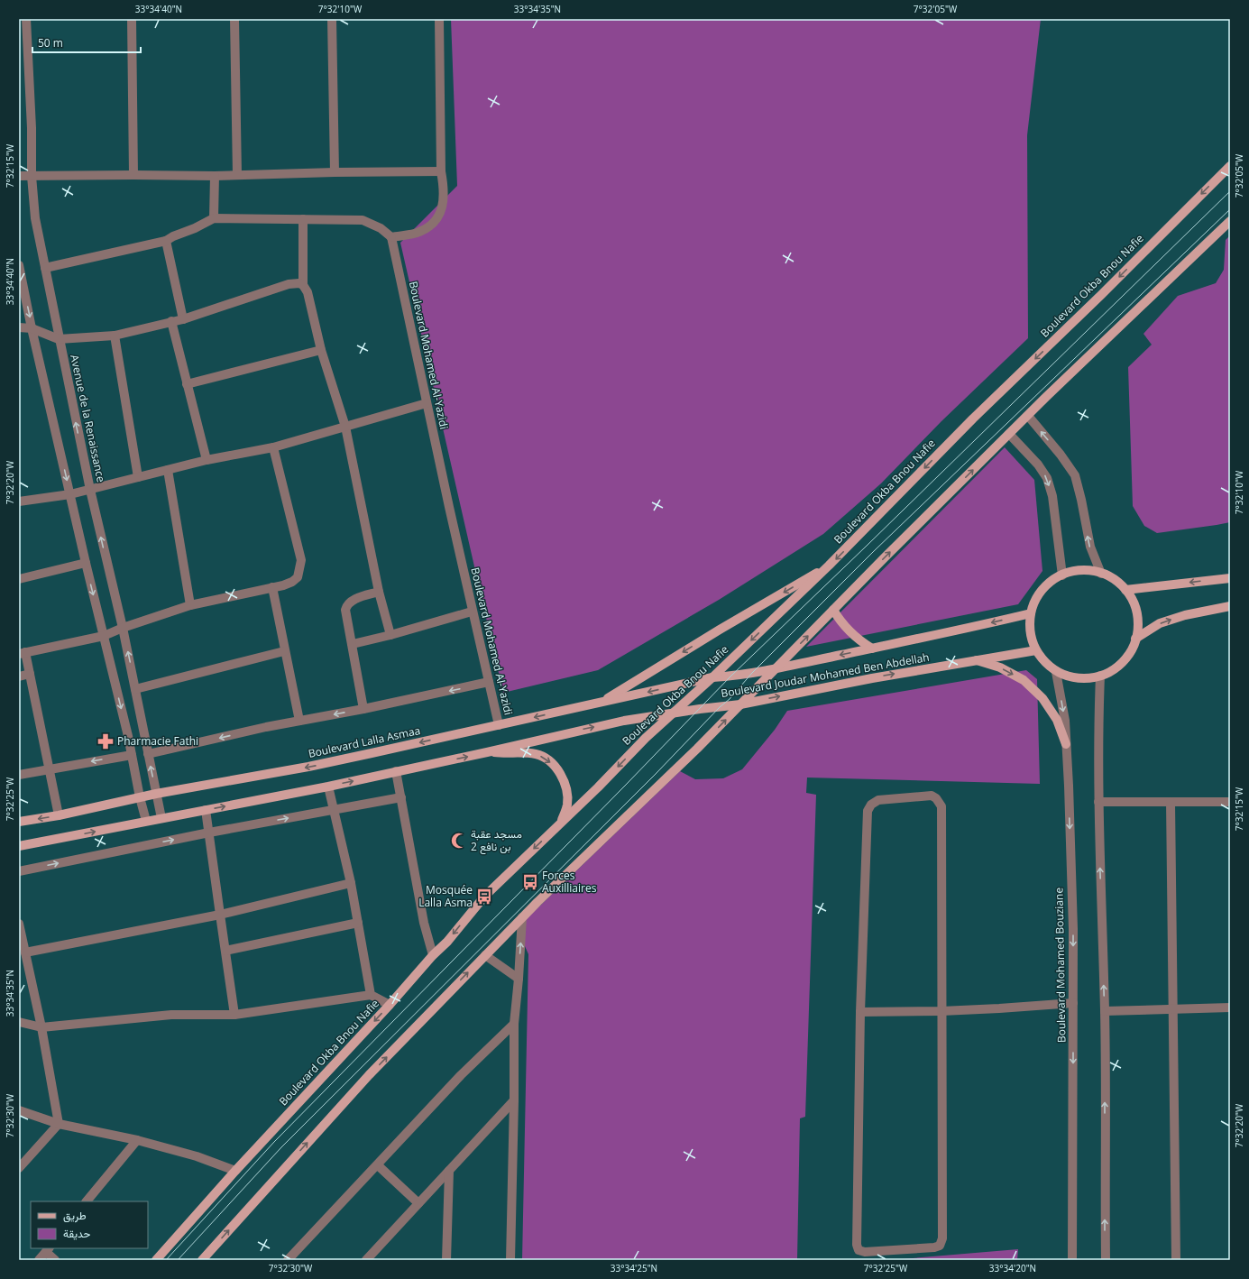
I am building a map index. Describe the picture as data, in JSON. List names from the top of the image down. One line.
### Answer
{"streets":{"main road":["Boulevard Okba Bnou Nafie","Boulevard Joudar Mohamed Ben Abdellah","Boulevard Lalla Asmaa"],"street":["Boulevard Mohamed Al-Yazidi","Avenue de la Renaissance","Boulevard Mohamed Bouziane"]},"crossings":[["Boulevard Okba Bnou Nafie","Boulevard Joudar Mohamed Ben Abdellah"],["Boulevard Okba Bnou Nafie","Boulevard Lalla Asmaa"],["Boulevard Mohamed Al-Yazidi","Boulevard Lalla Asmaa"],["Avenue de la Renaissance","Boulevard Lalla Asmaa"],["Boulevard Joudar Mohamed Ben Abdellah","Boulevard Lalla Asmaa"],["Boulevard Joudar Mohamed Ben Abdellah","Boulevard Mohamed Bouziane"]],"places":{"pharmacy":["Pharmacie Fathi"],"mosque":["مسجد عقبة بن نافع 2"],"bus stop":["Forces Auxilliaires","Mosquée Lalla Asma"]},"legend":["طريق","حديقة"],"scale_bar":"50 m","coordinates":["33°34'40\"N","7°32'10\"W","33°34'35\"N","7°32'05\"W","7°32'15\"W","7°32'20\"W","7°32'25\"W","7°32'30\"W","33°34'25\"N","33°34'20\"N"]}
